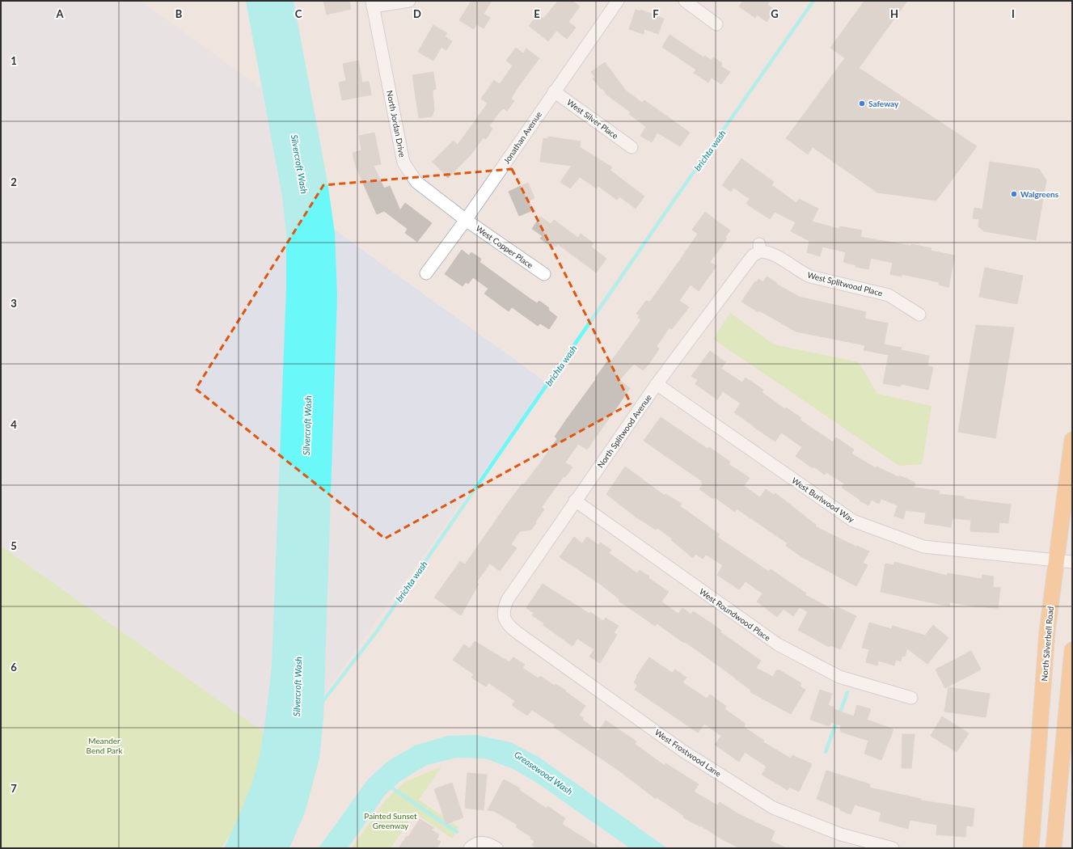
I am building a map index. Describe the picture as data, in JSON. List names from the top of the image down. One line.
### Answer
{"streets":{"main road":["North Silverbell Road"],"street":["West Silver Place","North Jordan Drive","Jonathan Avenue","West Copper Place","West Splitwood Place","North Splitwood Avenue","West Burlwood Way","West Roundwood Place","West Frostwood Lane"]},"crossings":[["West Silver Place","Jonathan Avenue"],["North Jordan Drive","Jonathan Avenue"],["North Jordan Drive","West Copper Place"],["Jonathan Avenue","West Copper Place"],["West Splitwood Place","North Splitwood Avenue"],["North Splitwood Avenue","West Burlwood Way"],["North Splitwood Avenue","West Roundwood Place"],["North Splitwood Avenue","West Frostwood Lane"],["West Burlwood Way","North Silverbell Road"]],"water":["brichta wash","Silvercroft Wash","Greasewood Wash"],"parks":["Meander Bend Park","Painted Sunset Greenway"],"places":["Safeway","Walgreens"],"grid":{"columns":["A","B","C","D","E","F","G","H","I"],"rows":["1","2","3","4","5","6","7"]}}
